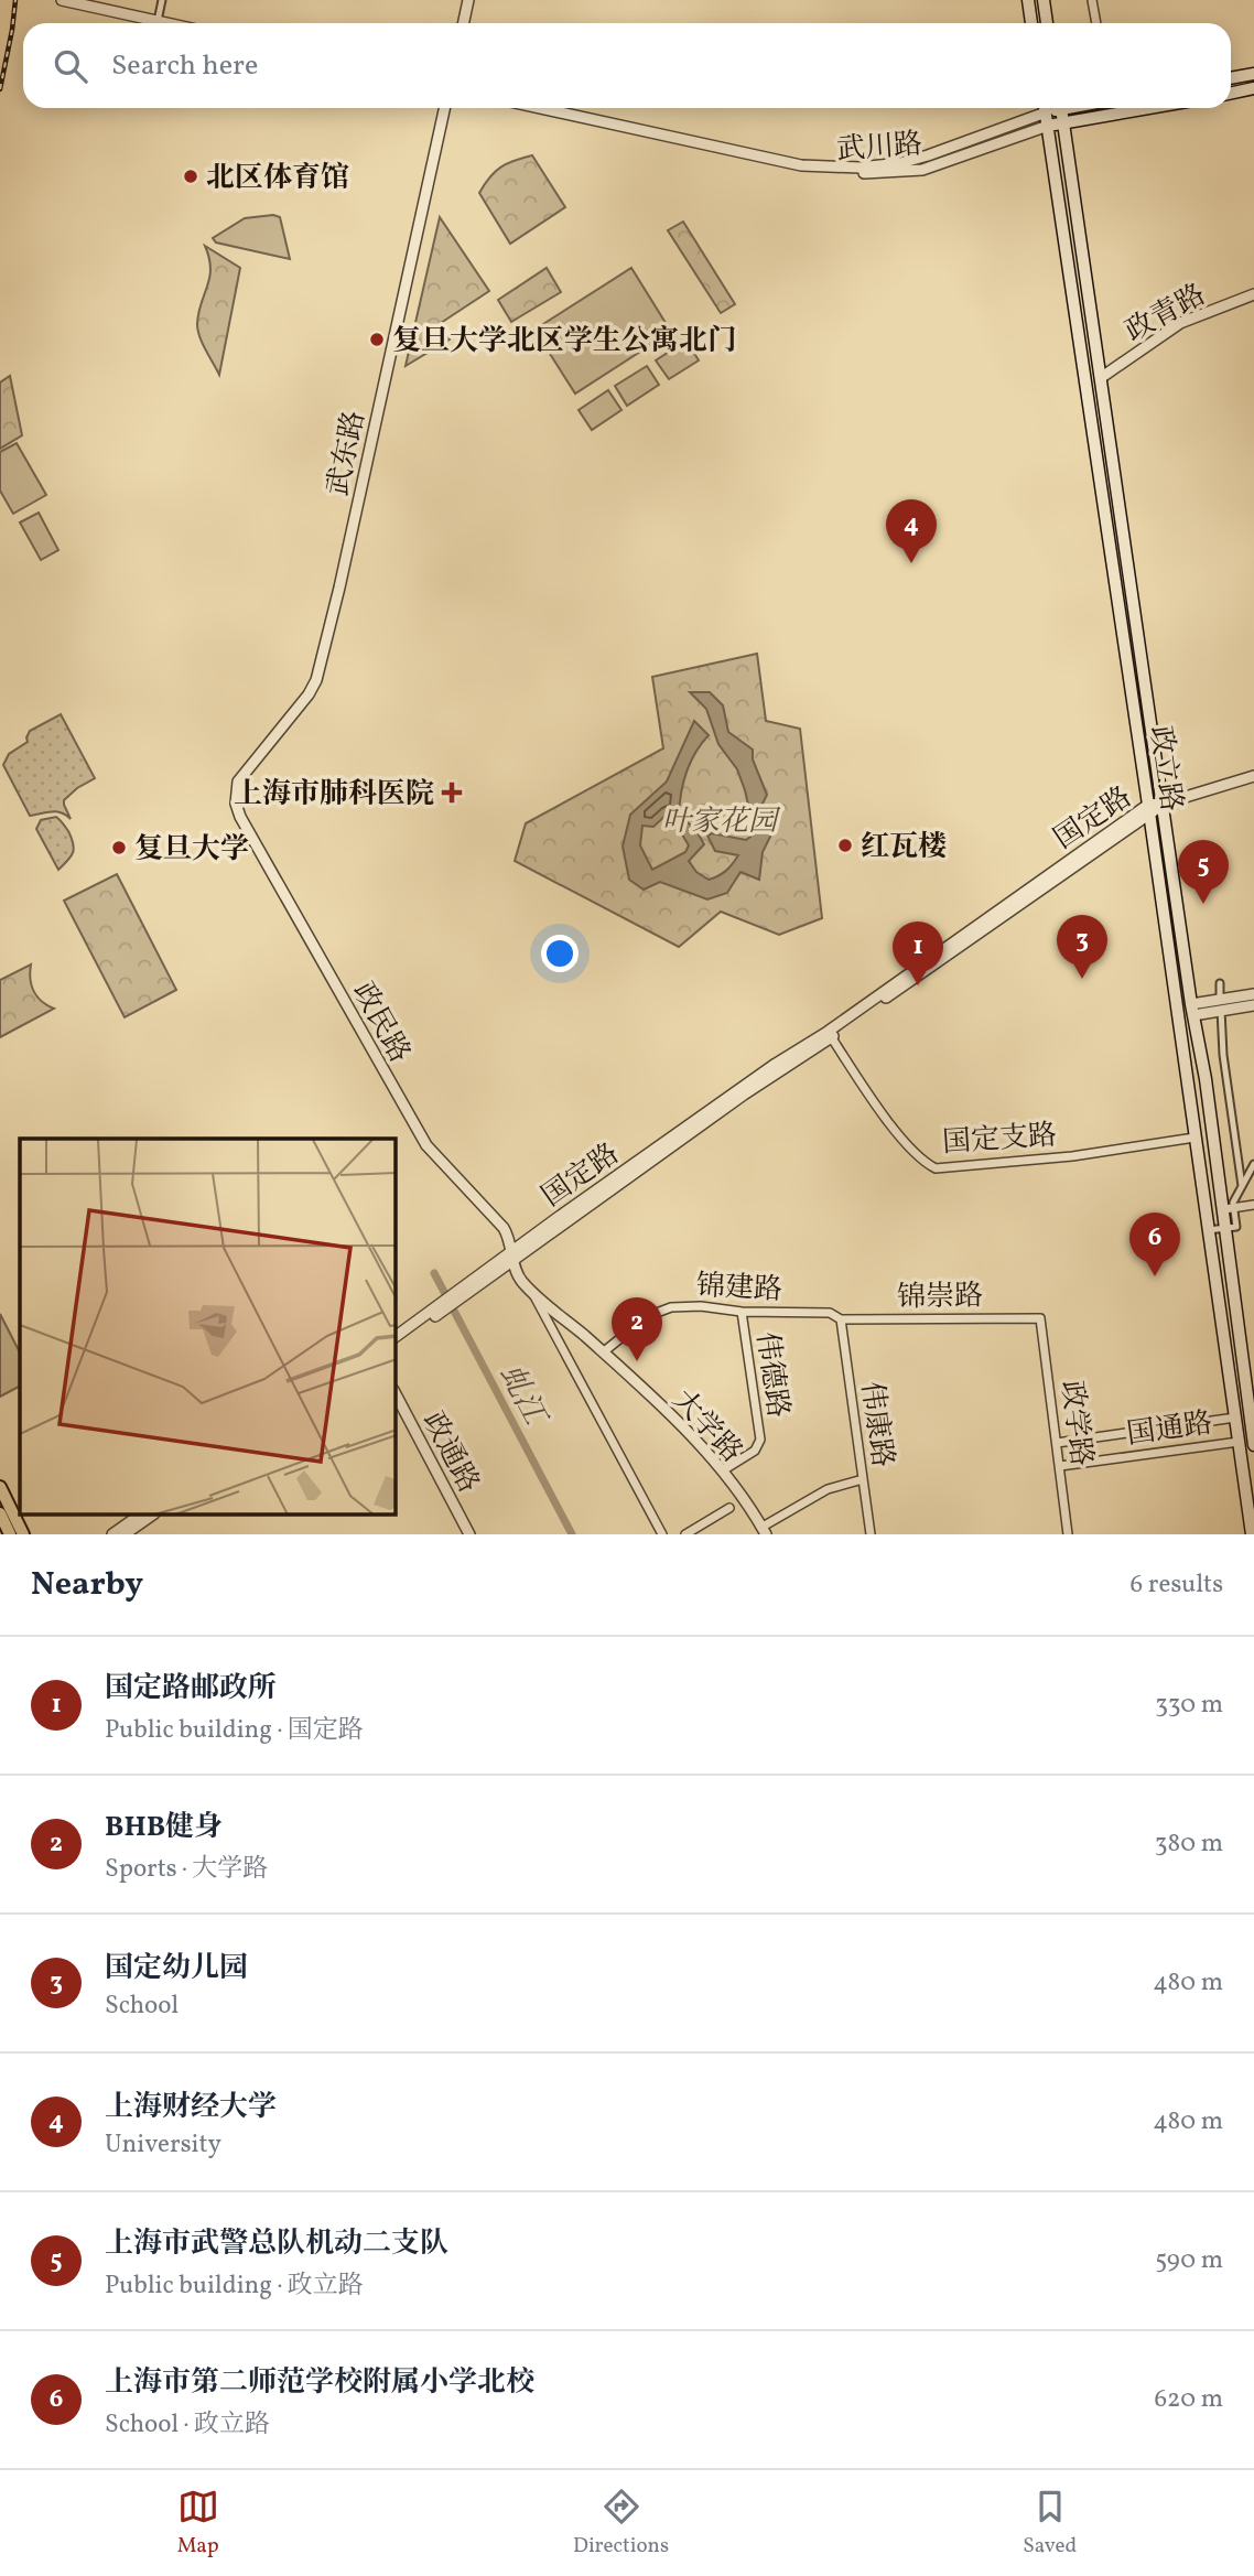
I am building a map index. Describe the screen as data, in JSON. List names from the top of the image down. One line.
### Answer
{"streets":{"main road":["政立路"],"street":["武川路","政青路","武东路","国定路","政民路","国定支路","锦建路","锦崇路","伟德路","政学路","伟康路","大学路","国通路","政通路"]},"crossings":[["武川路","政立路"],["政青路","政立路"],["武东路","政民路"],["政立路","国定路"],["政立路","国定支路"],["政立路","国通路"],["国定路","政民路"],["国定路","国定支路"],["国定路","大学路"],["政民路","大学路"],["锦建路","锦崇路"],["锦建路","伟德路"],["锦建路","伟康路"],["锦建路","大学路"],["锦崇路","政学路"],["锦崇路","伟康路"],["伟德路","大学路"],["政学路","国通路"]],"water":["虬江"],"parks":["叶家花园"],"places":{"other":["北区体育馆","复旦大学北区学生公寓北门","红瓦楼","复旦大学"],"health":["上海市肺科医院"]},"page":{"search":"Search here","pins":["4","5","3","1","6","2"],"heading":["Nearby","6 results"],"list":[{"mark":"1","name":"国定路邮政所","note":"Public building · 国定路","value":"330 m"},{"mark":"2","name":"BHB健身","note":"Sports · 大学路","value":"380 m"},{"mark":"3","name":"国定幼儿园","note":"School","value":"480 m"},{"mark":"4","name":"上海财经大学","note":"University","value":"480 m"},{"mark":"5","name":"上海市武警总队机动二支队","note":"Public building · 政立路","value":"590 m"},{"mark":"6","name":"上海市第二师范学校附属小学北校","note":"School · 政立路","value":"620 m"}],"nav":["Map","Directions","Saved"]}}
